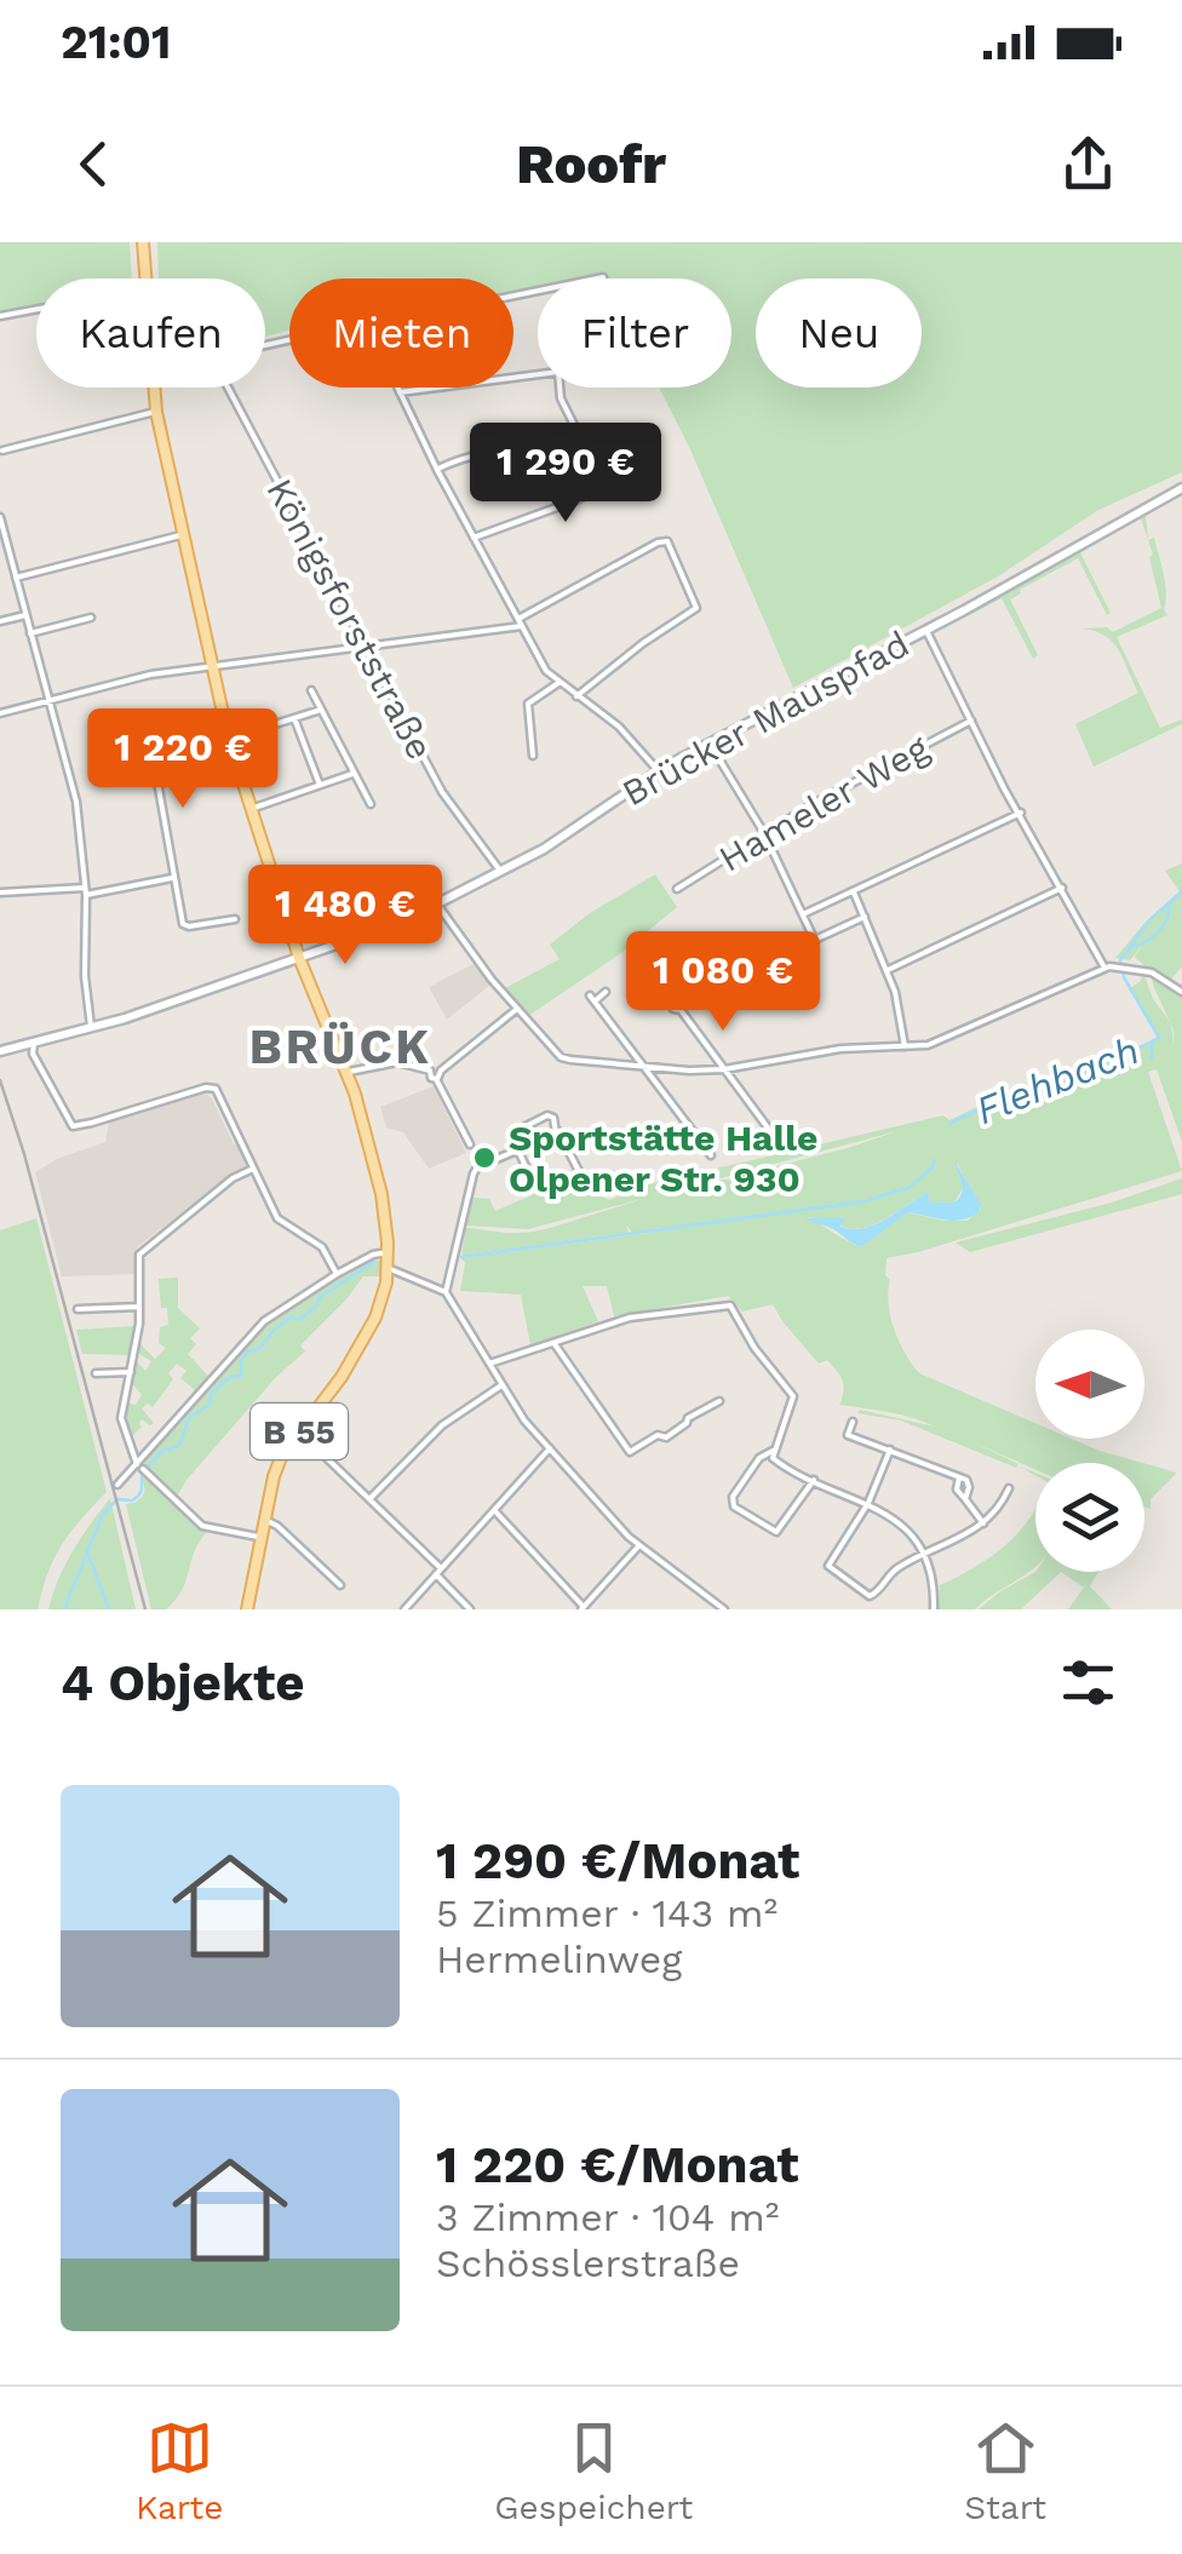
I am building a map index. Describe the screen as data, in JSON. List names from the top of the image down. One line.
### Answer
{"streets":{"main road":["Brücker Mauspfad","B 55"],"street":["Königsforststraße","Hameler Weg"]},"crossings":[["Königsforststraße","Brücker Mauspfad"],["Brücker Mauspfad","B 55"]],"districts":["BRÜCK"],"water":["Flehbach"],"places":["Sportstätte Halle Olpener Str. 930"],"north":"left","page":{"status":"21:01","header":"Roofr","chip":["Kaufen","Mieten","Filter","Neu"],"price":["1 290 €","1 220 €","1 480 €","1 080 €"],"heading":"4 Objekte","list":[{"name":"1 290 €/Monat","note":"5 Zimmer · 143 m² · Hermelinweg"},{"name":"1 220 €/Monat","note":"3 Zimmer · 104 m² · Schösslerstraße"}],"tabs":["Karte","Gespeichert","Start"]}}
